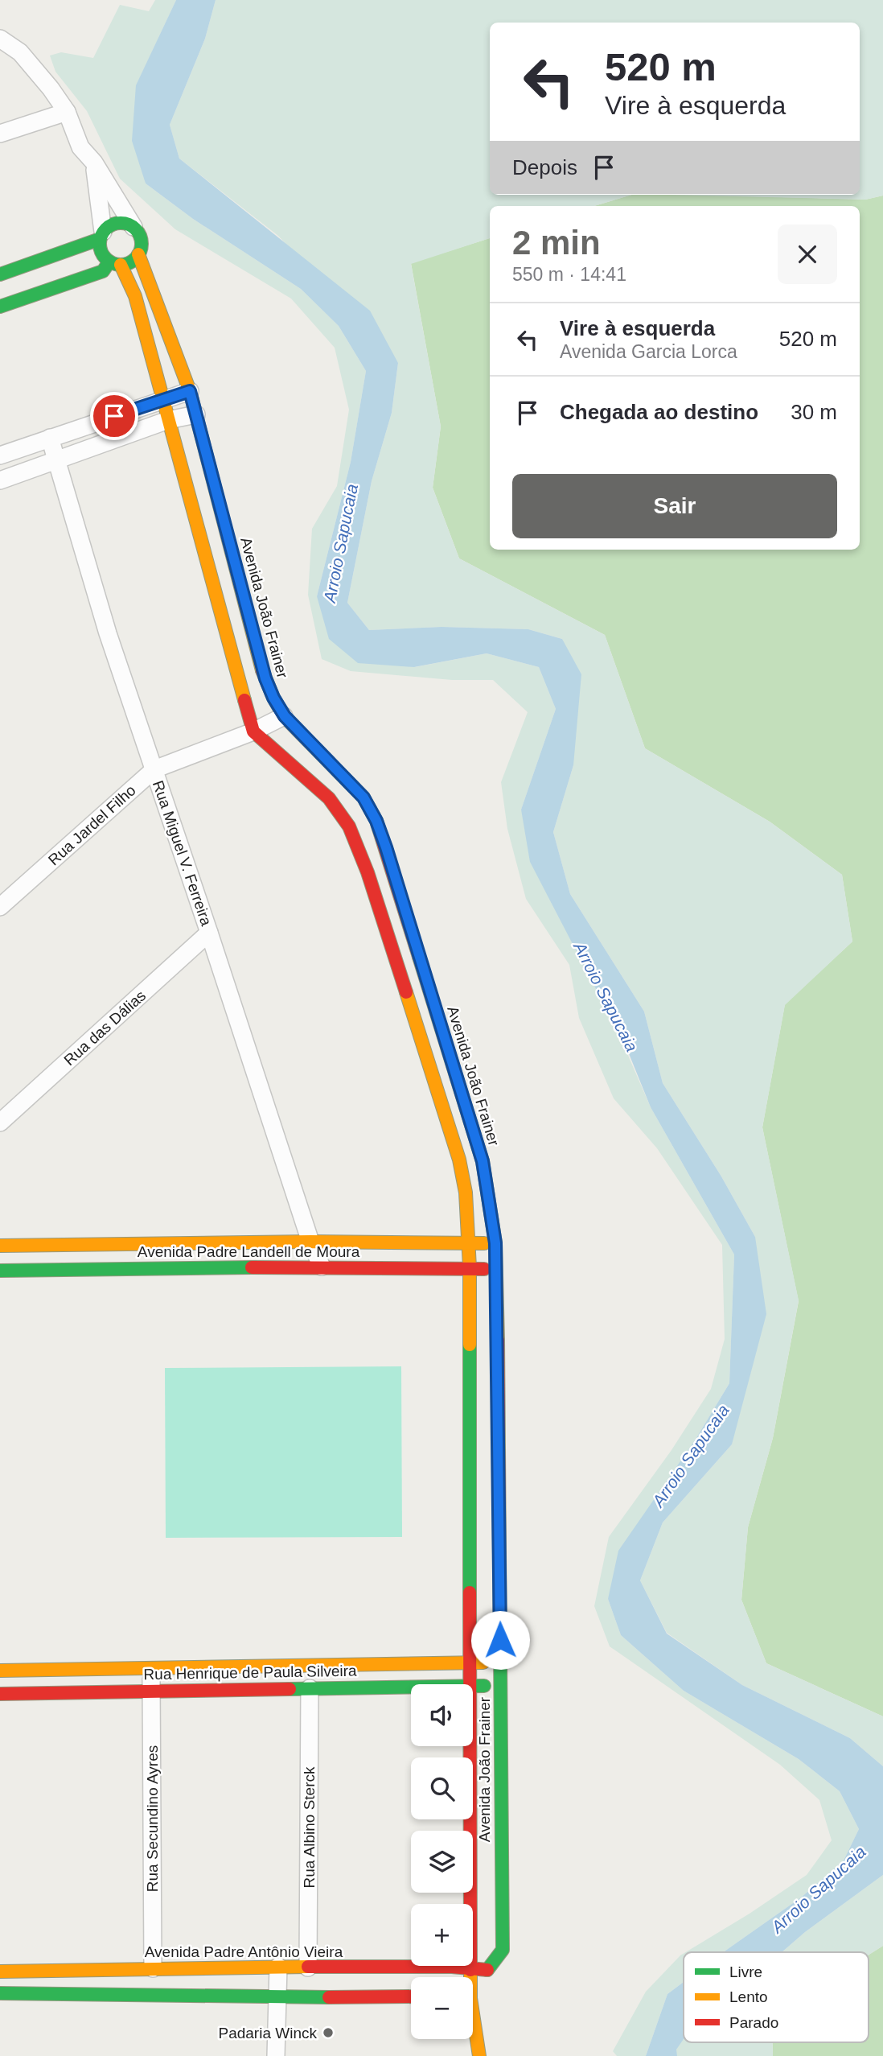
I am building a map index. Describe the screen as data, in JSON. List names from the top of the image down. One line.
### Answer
{"streets":{"street":["Avenida João Frainer","Rua Jardel Filho","Rua Miguel V. Ferreira","Rua das Dálias","Avenida Padre Landell de Moura","Rua Henrique de Paula Silveira","Rua Secundino Ayres","Rua Albino Sterck","Avenida Padre Antônio Vieira"]},"crossings":[["Avenida João Frainer","Rua Jardel Filho"],["Avenida João Frainer","Avenida Padre Landell de Moura"],["Avenida João Frainer","Rua Henrique de Paula Silveira"],["Avenida João Frainer","Avenida Padre Antônio Vieira"],["Rua Jardel Filho","Rua Miguel V. Ferreira"],["Rua Miguel V. Ferreira","Rua das Dálias"],["Rua Miguel V. Ferreira","Avenida Padre Landell de Moura"],["Rua Henrique de Paula Silveira","Rua Secundino Ayres"],["Rua Henrique de Paula Silveira","Rua Albino Sterck"],["Rua Secundino Ayres","Avenida Padre Antônio Vieira"],["Rua Albino Sterck","Avenida Padre Antônio Vieira"]],"water":["Arroio Sapucaia"],"places":["Padaria Winck"],"legend":["Livre","Lento","Parado"],"page":{"turn":["520 m","Vire à esquerda"],"then":"Depois","heading":["2 min","550 m · 14:41"],"list":[{"name":"Vire à esquerda","note":"Avenida Garcia Lorca","value":"520 m"},{"name":"Chegada ao destino","value":"30 m"}],"buttons":"Sair","map_buttons":["+","−"]}}
